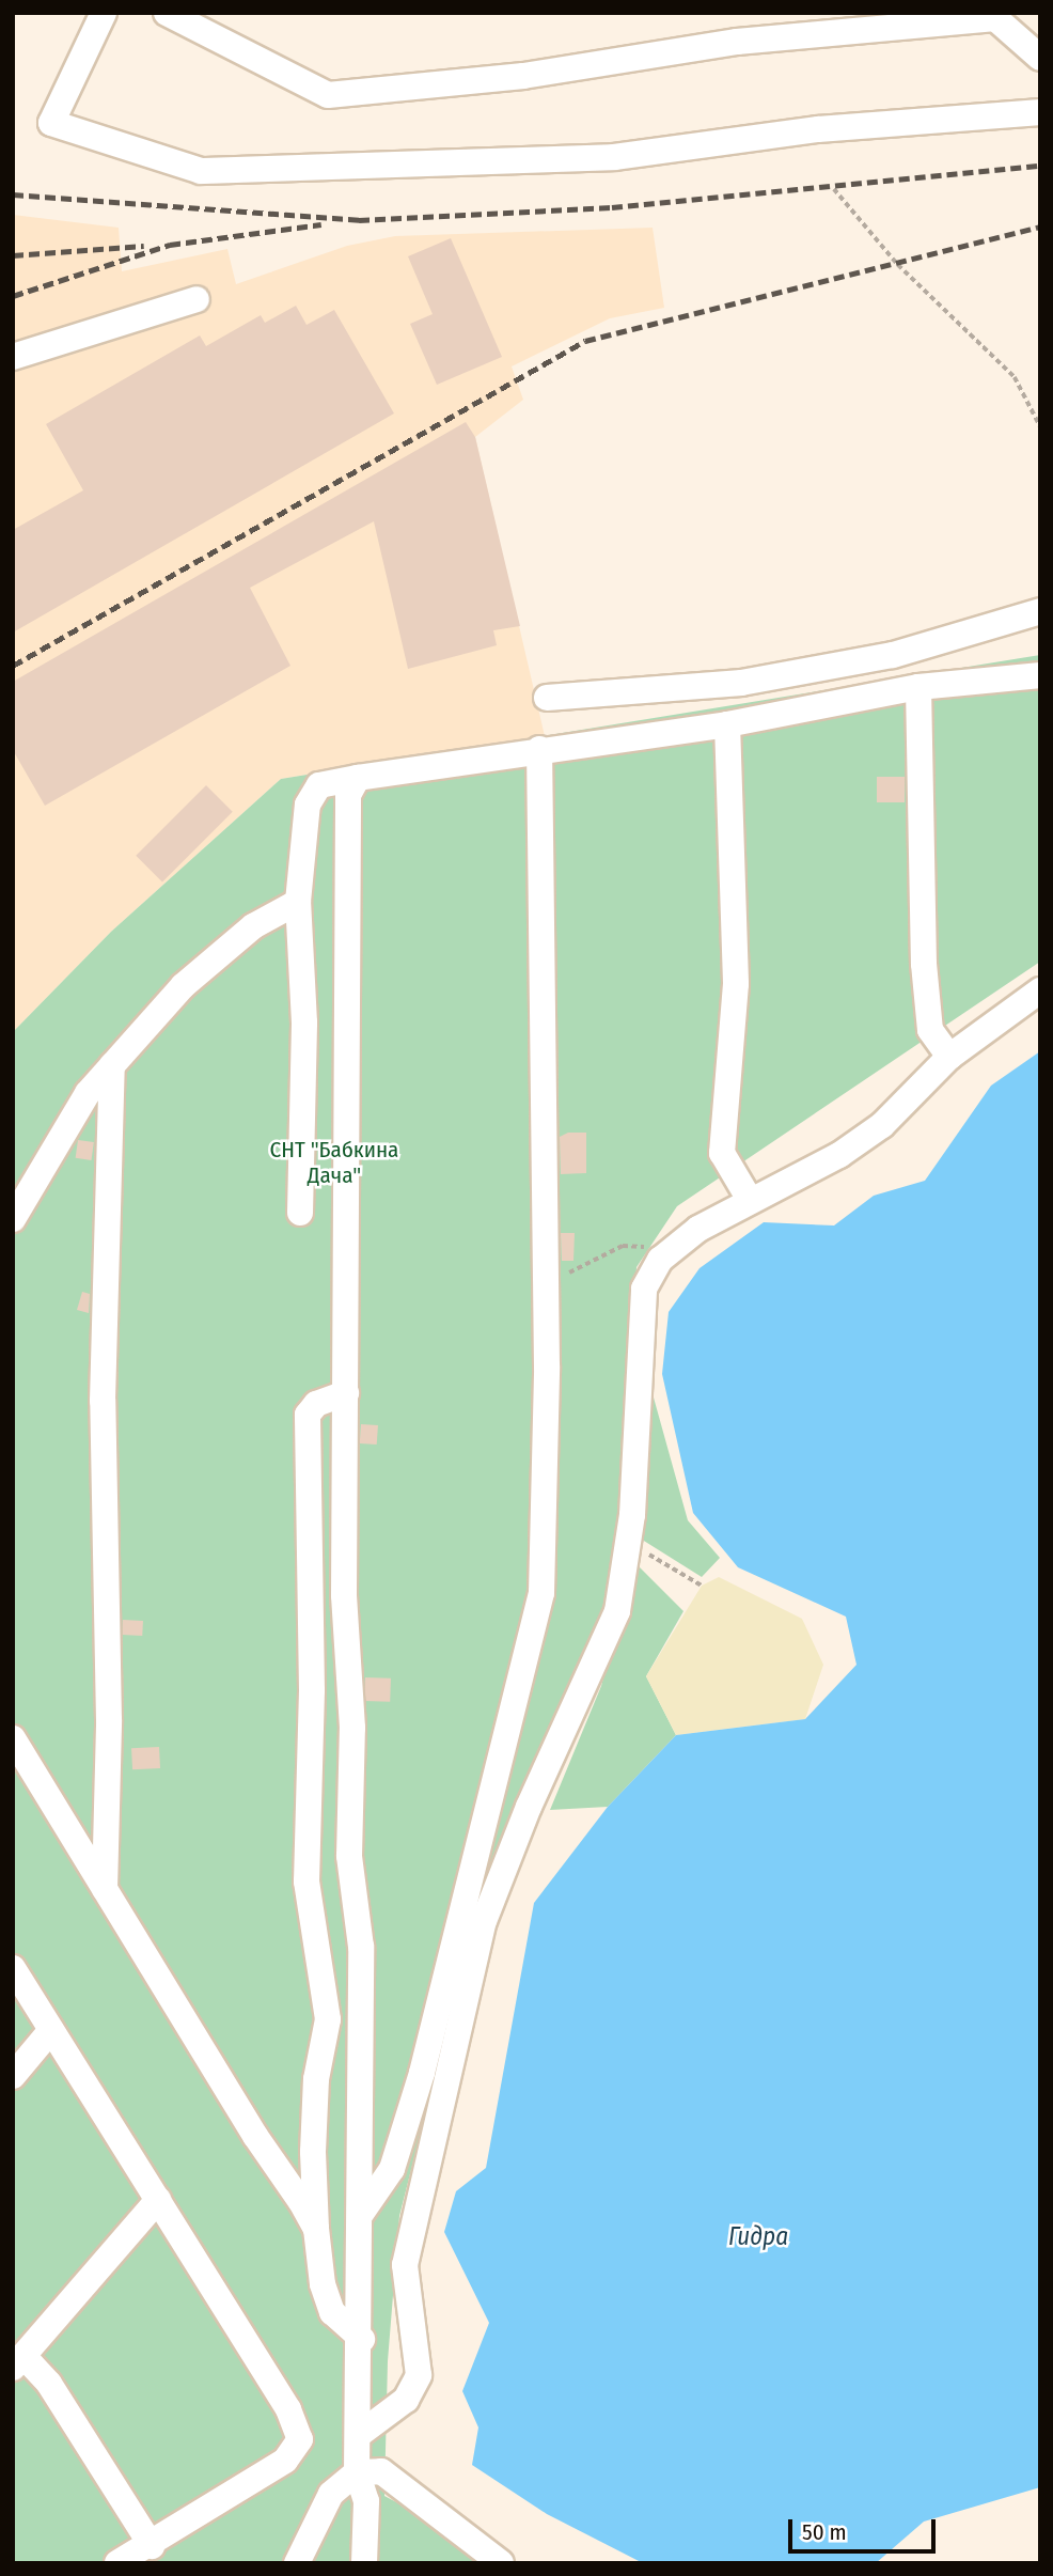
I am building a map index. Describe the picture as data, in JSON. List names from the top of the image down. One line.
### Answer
{"water":["Гидра"],"parks":["СНТ \"Бабкина Дача\""],"scale_bar":"50 m"}
